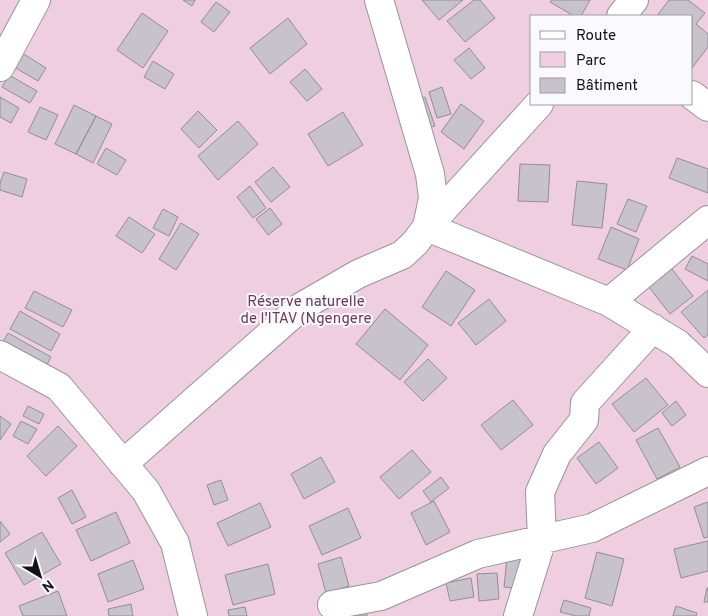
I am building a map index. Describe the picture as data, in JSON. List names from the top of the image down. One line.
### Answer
{"parks":["Réserve naturelle de l'ITAV (Ngengere"],"legend":["Route","Parc","Bâtiment"],"north":"bottom right"}
